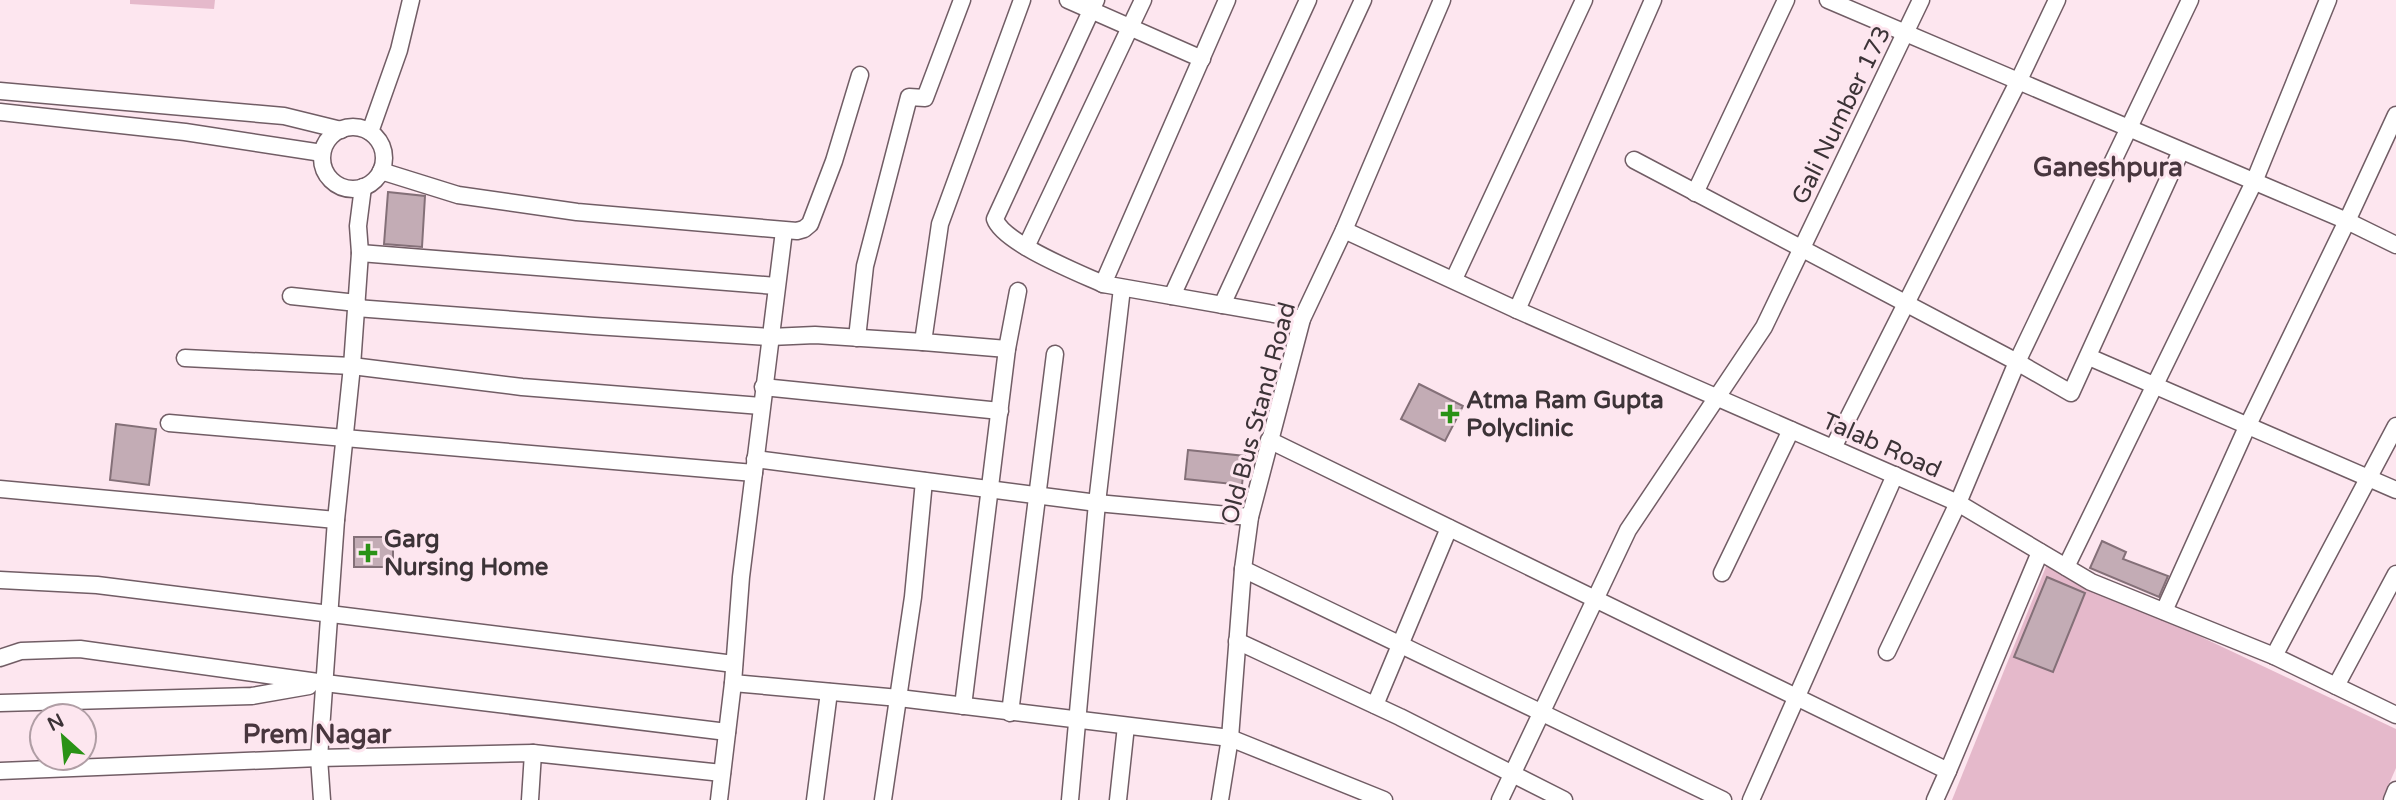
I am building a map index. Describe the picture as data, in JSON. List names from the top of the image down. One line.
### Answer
{"streets":{"street":["Gali Number 173","Old Bus Stand Road","Talab Road"]},"crossings":[["Gali Number 173","Talab Road"],["Old Bus Stand Road","Talab Road"]],"districts":["Ganeshpura","Prem Nagar"],"places":{"health":["Atma Ram Gupta Polyclinic","Garg Nursing Home"]},"north":"top left"}
